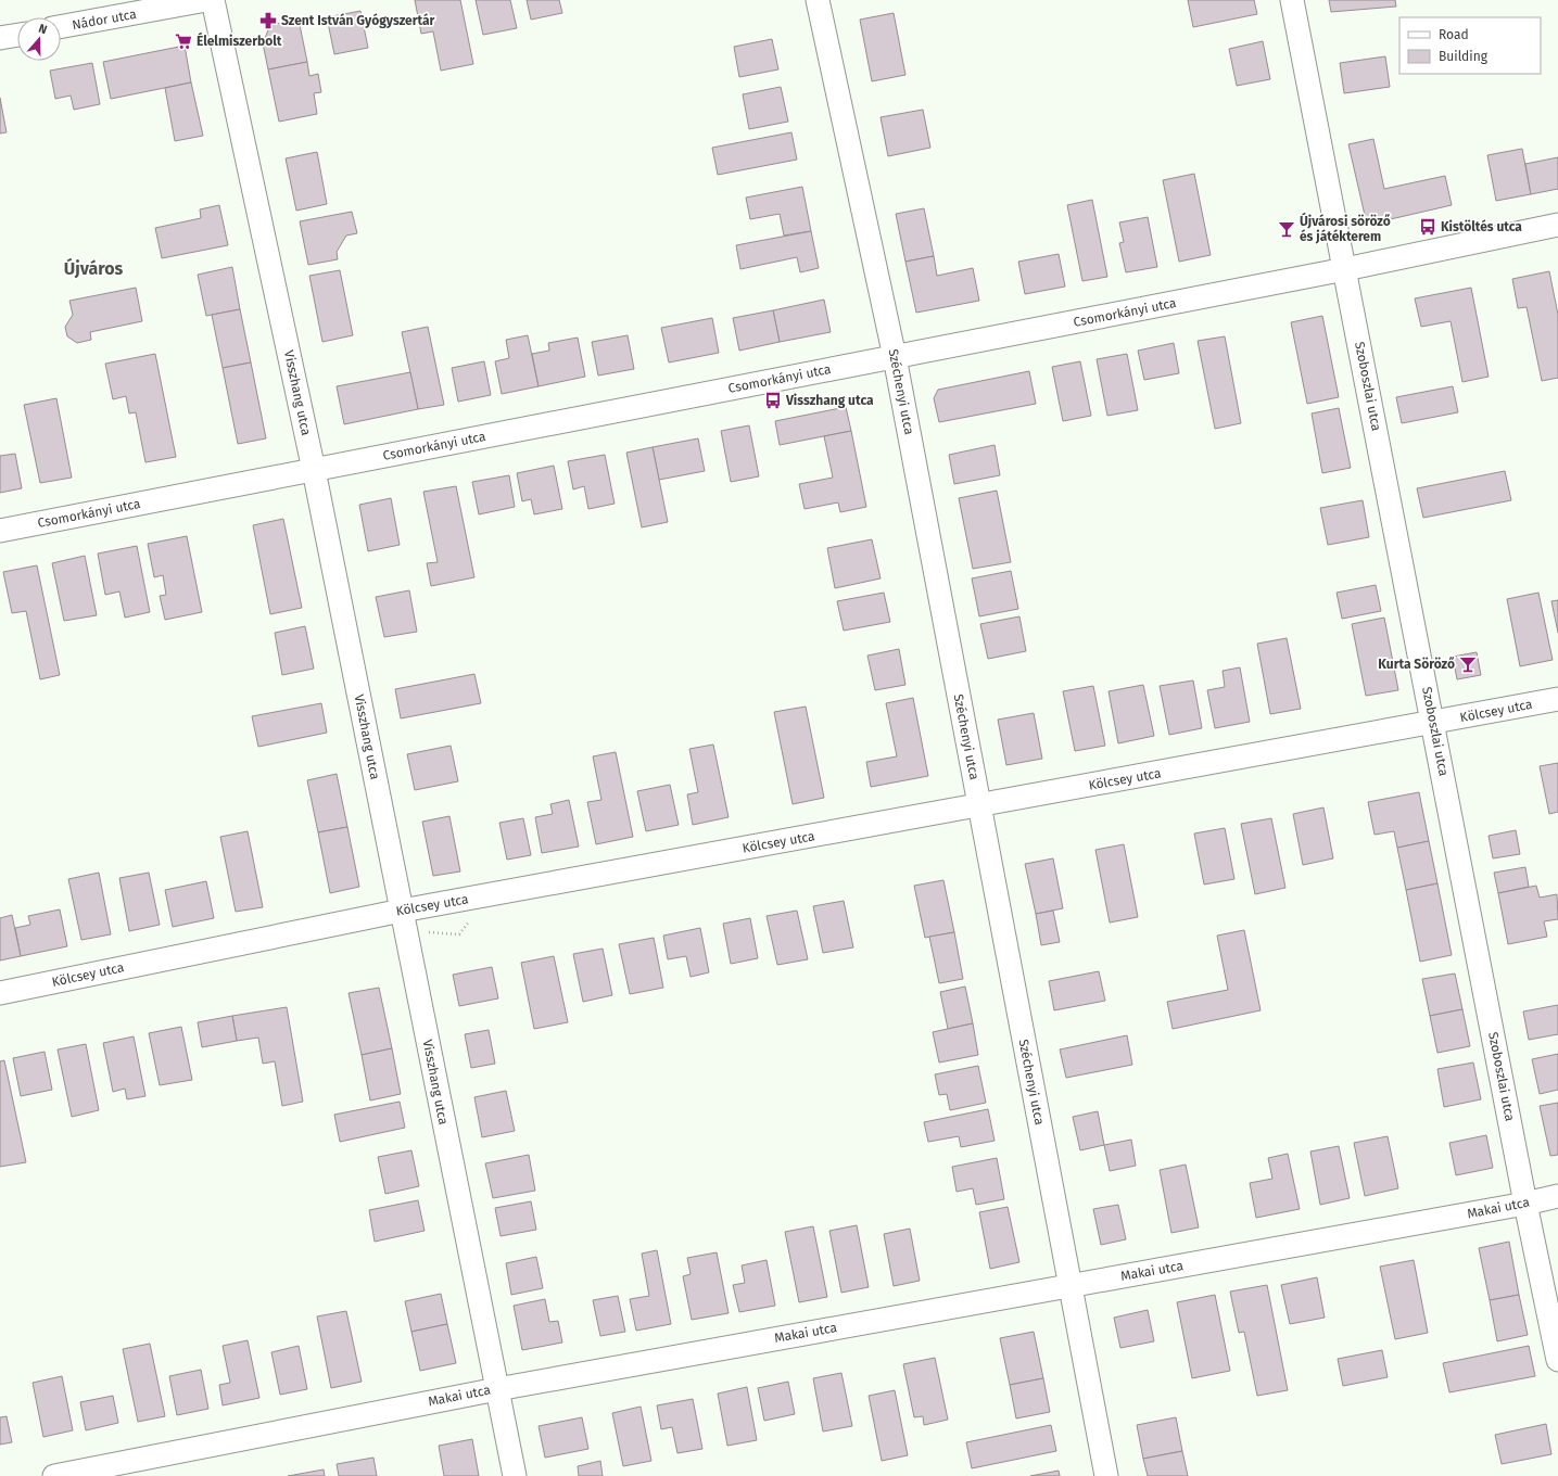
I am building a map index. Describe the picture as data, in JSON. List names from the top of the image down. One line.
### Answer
{"streets":{"street":["Nádor utca","Csomorkányi utca","Szoboszlai utca","Széchenyi utca","Visszhang utca","Kölcsey utca","Makai utca"]},"crossings":[["Csomorkányi utca","Szoboszlai utca"],["Csomorkányi utca","Széchenyi utca"],["Csomorkányi utca","Visszhang utca"],["Szoboszlai utca","Kölcsey utca"],["Szoboszlai utca","Makai utca"],["Széchenyi utca","Kölcsey utca"],["Széchenyi utca","Makai utca"],["Visszhang utca","Kölcsey utca"],["Visszhang utca","Makai utca"]],"districts":["Újváros"],"places":{"pharmacy":["Szent István Gyógyszertár"],"supermarket":["Élelmiszerbolt"],"bus stop":["Kistöltés utca","Visszhang utca"],"bar":["Újvárosi söröző és játékterem","Kurta Söröző"]},"legend":["Road","Building"],"north":"top"}
